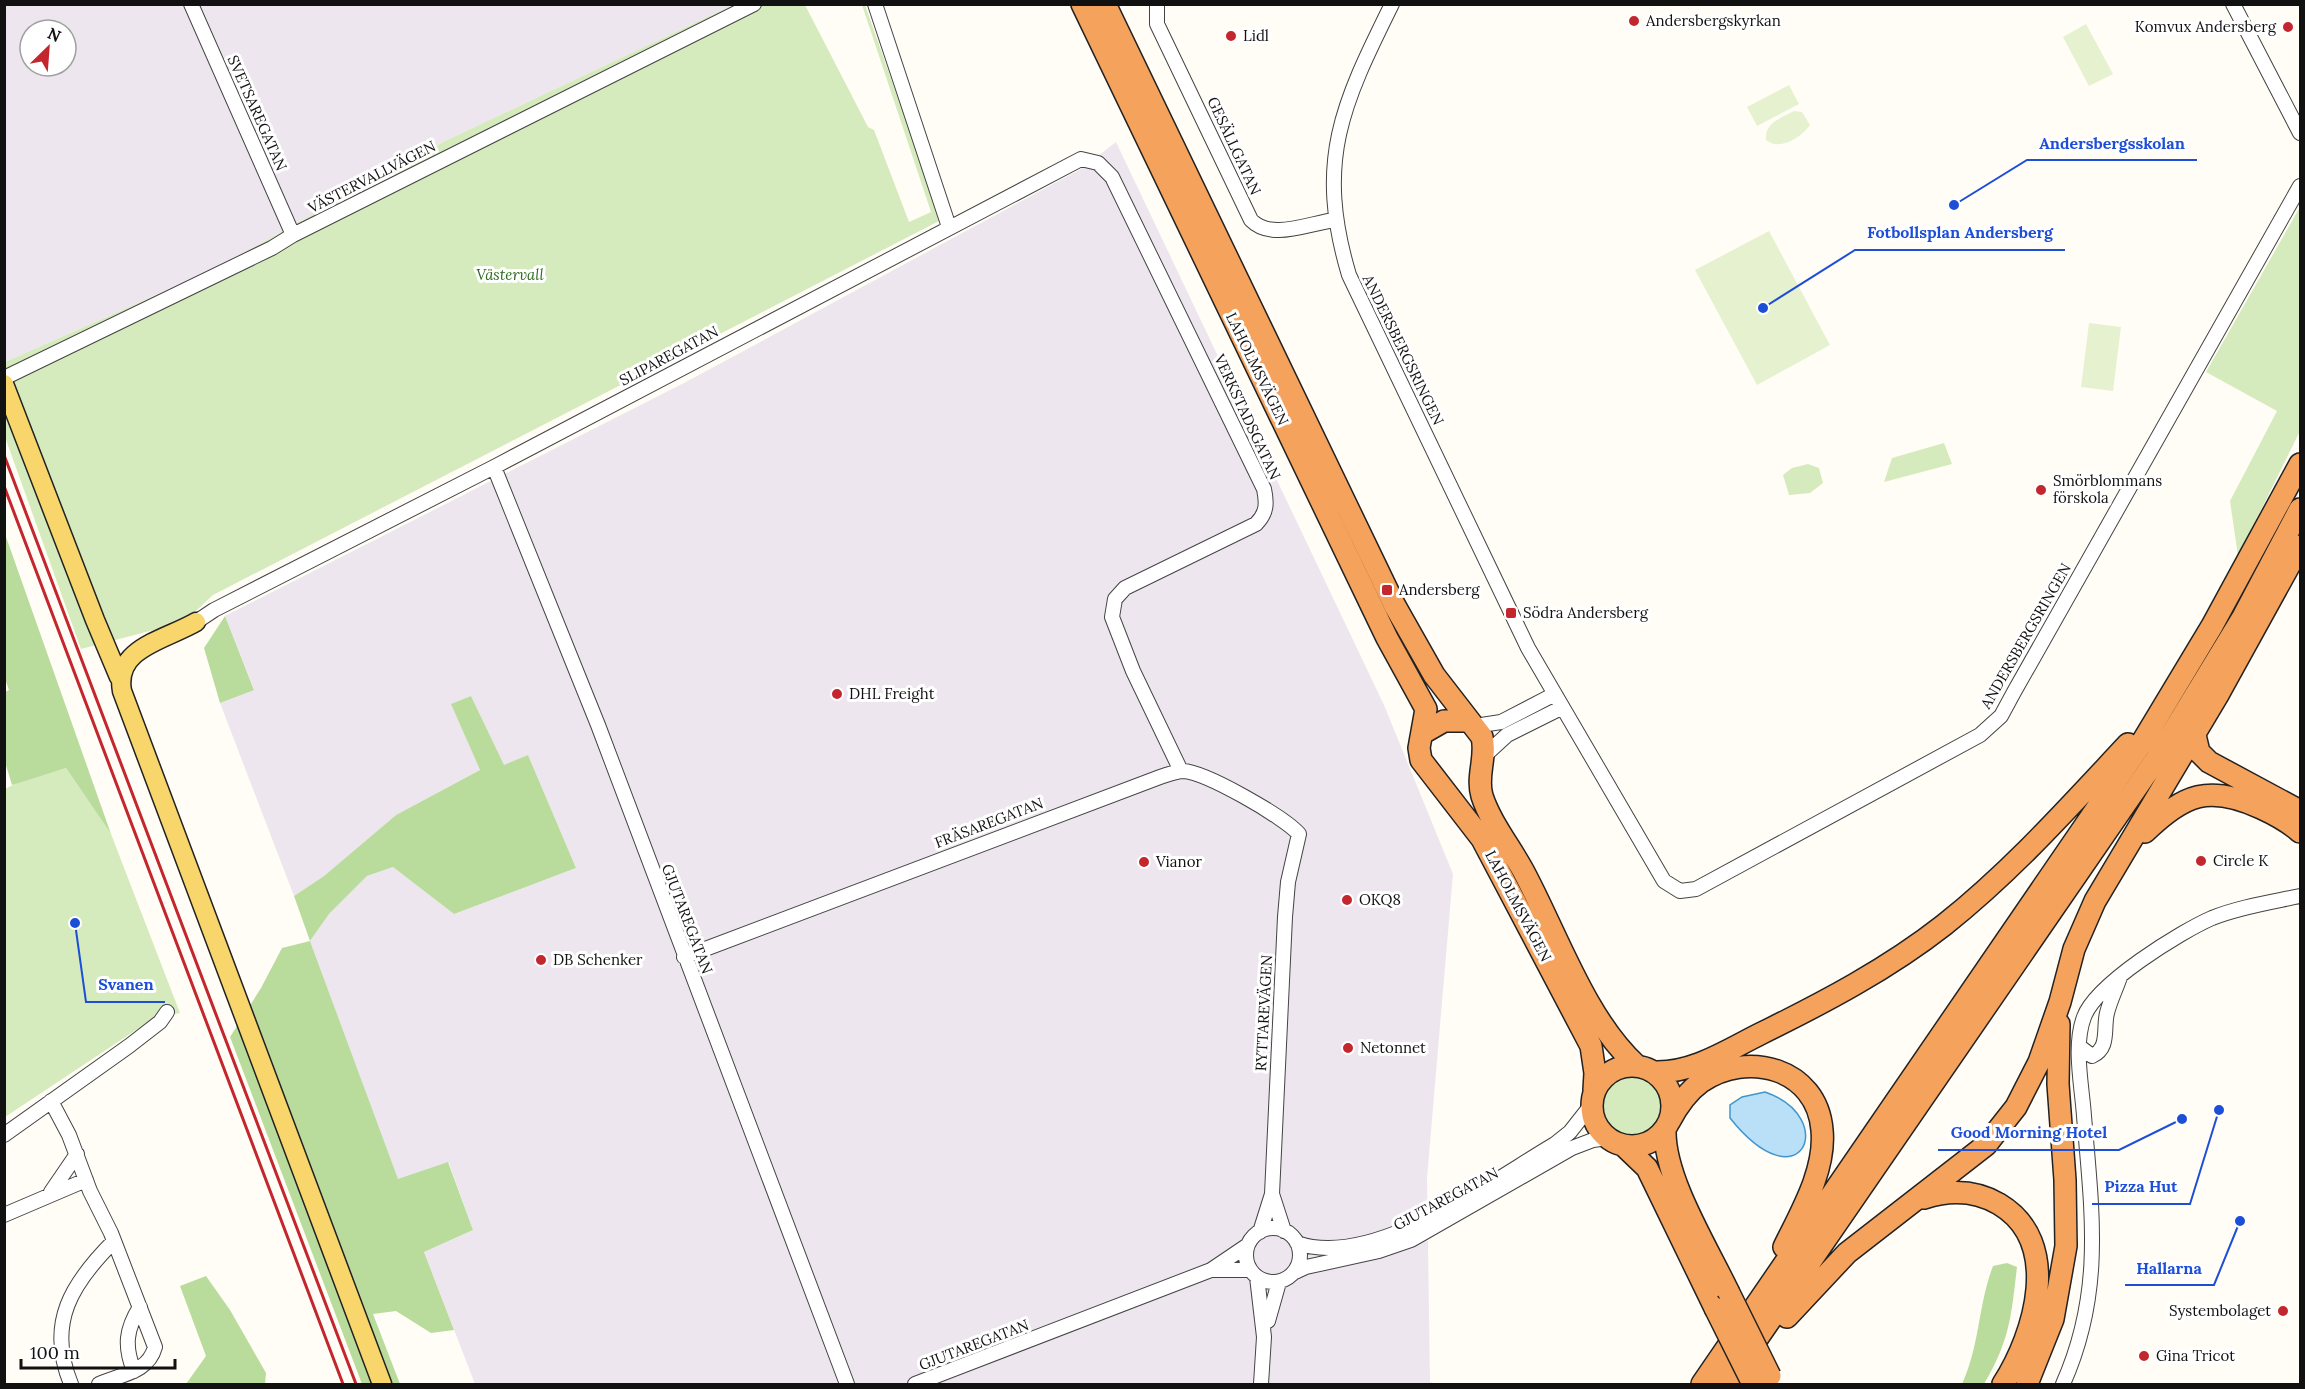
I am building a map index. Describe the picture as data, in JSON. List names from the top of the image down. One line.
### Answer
{"streets":{"highway":["LAHOLMSVÄGEN"],"street":["SVETSAREGATAN","GESÄLLGATAN","VÄSTERVALLVÄGEN","ANDERSBERGSRINGEN","SLIPAREGATAN","VERKSTADSGATAN","FRÄSAREGATAN","GJUTAREGATAN","RYTTAREVÄGEN"]},"crossings":[["SVETSAREGATAN","VÄSTERVALLVÄGEN"],["GESÄLLGATAN","ANDERSBERGSRINGEN"],["SLIPAREGATAN","VERKSTADSGATAN"],["SLIPAREGATAN","GJUTAREGATAN"],["LAHOLMSVÄGEN","GJUTAREGATAN"],["VERKSTADSGATAN","FRÄSAREGATAN"],["VERKSTADSGATAN","RYTTAREVÄGEN"],["FRÄSAREGATAN","GJUTAREGATAN"],["FRÄSAREGATAN","RYTTAREVÄGEN"],["GJUTAREGATAN","RYTTAREVÄGEN"]],"parks":["Västervall"],"places":{"other":["Andersbergskyrkan","Komvux Andersberg","Lidl","Andersbergsskolan","Fotbollsplan Andersberg","Smörblommans förskola","DHL Freight","Circle K","Vianor","OKQ8","Svanen","DB Schenker","Netonnet","Pizza Hut","Good Morning Hotel","Hallarna","Systembolaget","Gina Tricot"],"transit":["Andersberg","Södra Andersberg"]},"scale_bar":"100 m","north":"top right"}
